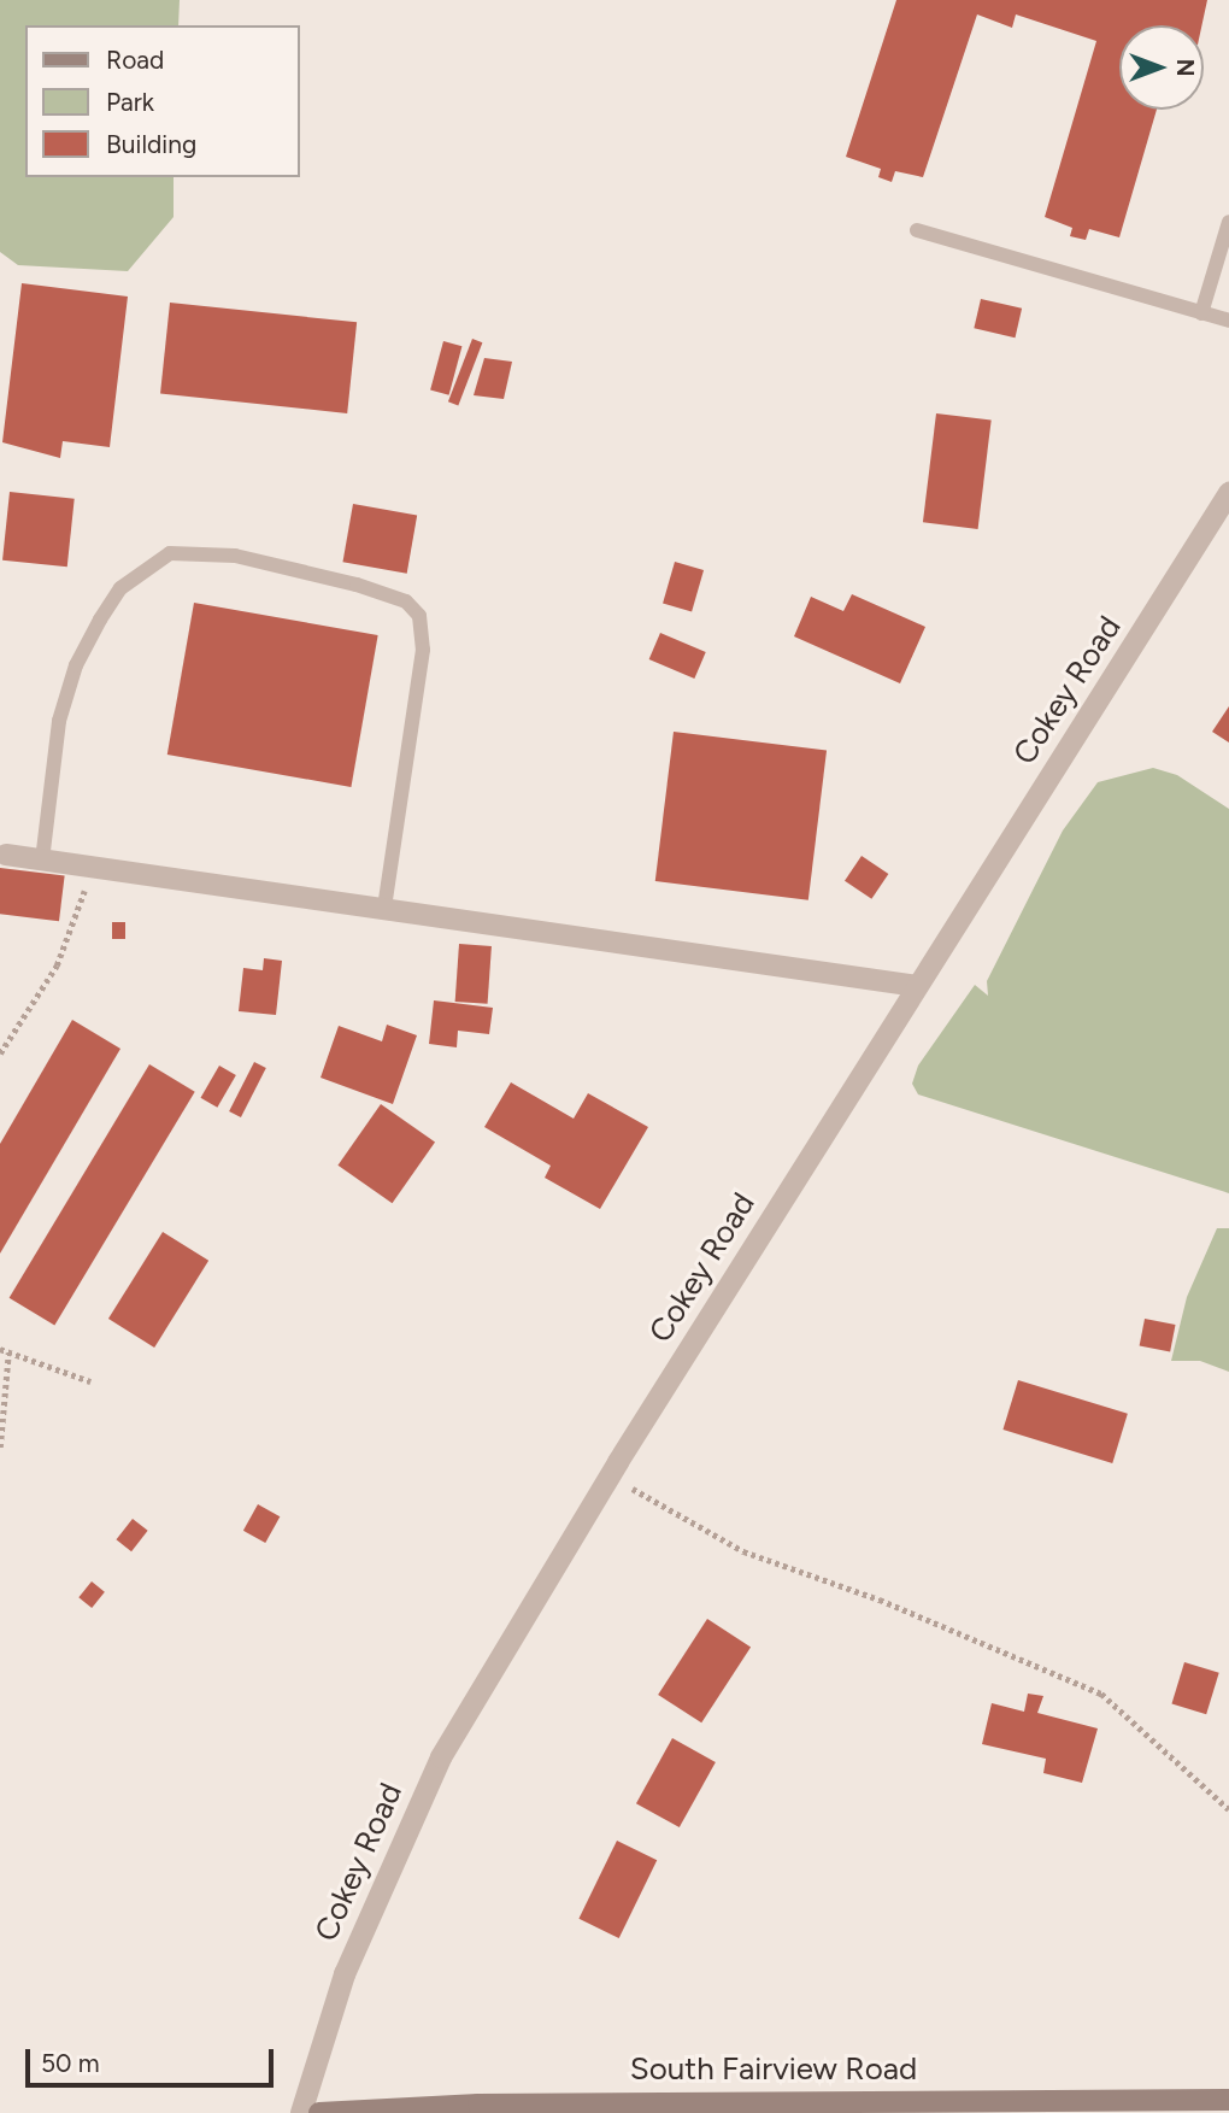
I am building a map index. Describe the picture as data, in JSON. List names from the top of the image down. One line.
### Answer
{"streets":{"main road":["South Fairview Road"],"street":["Cokey Road"]},"legend":["Road","Park","Building"],"scale_bar":"50 m","north":"right"}
